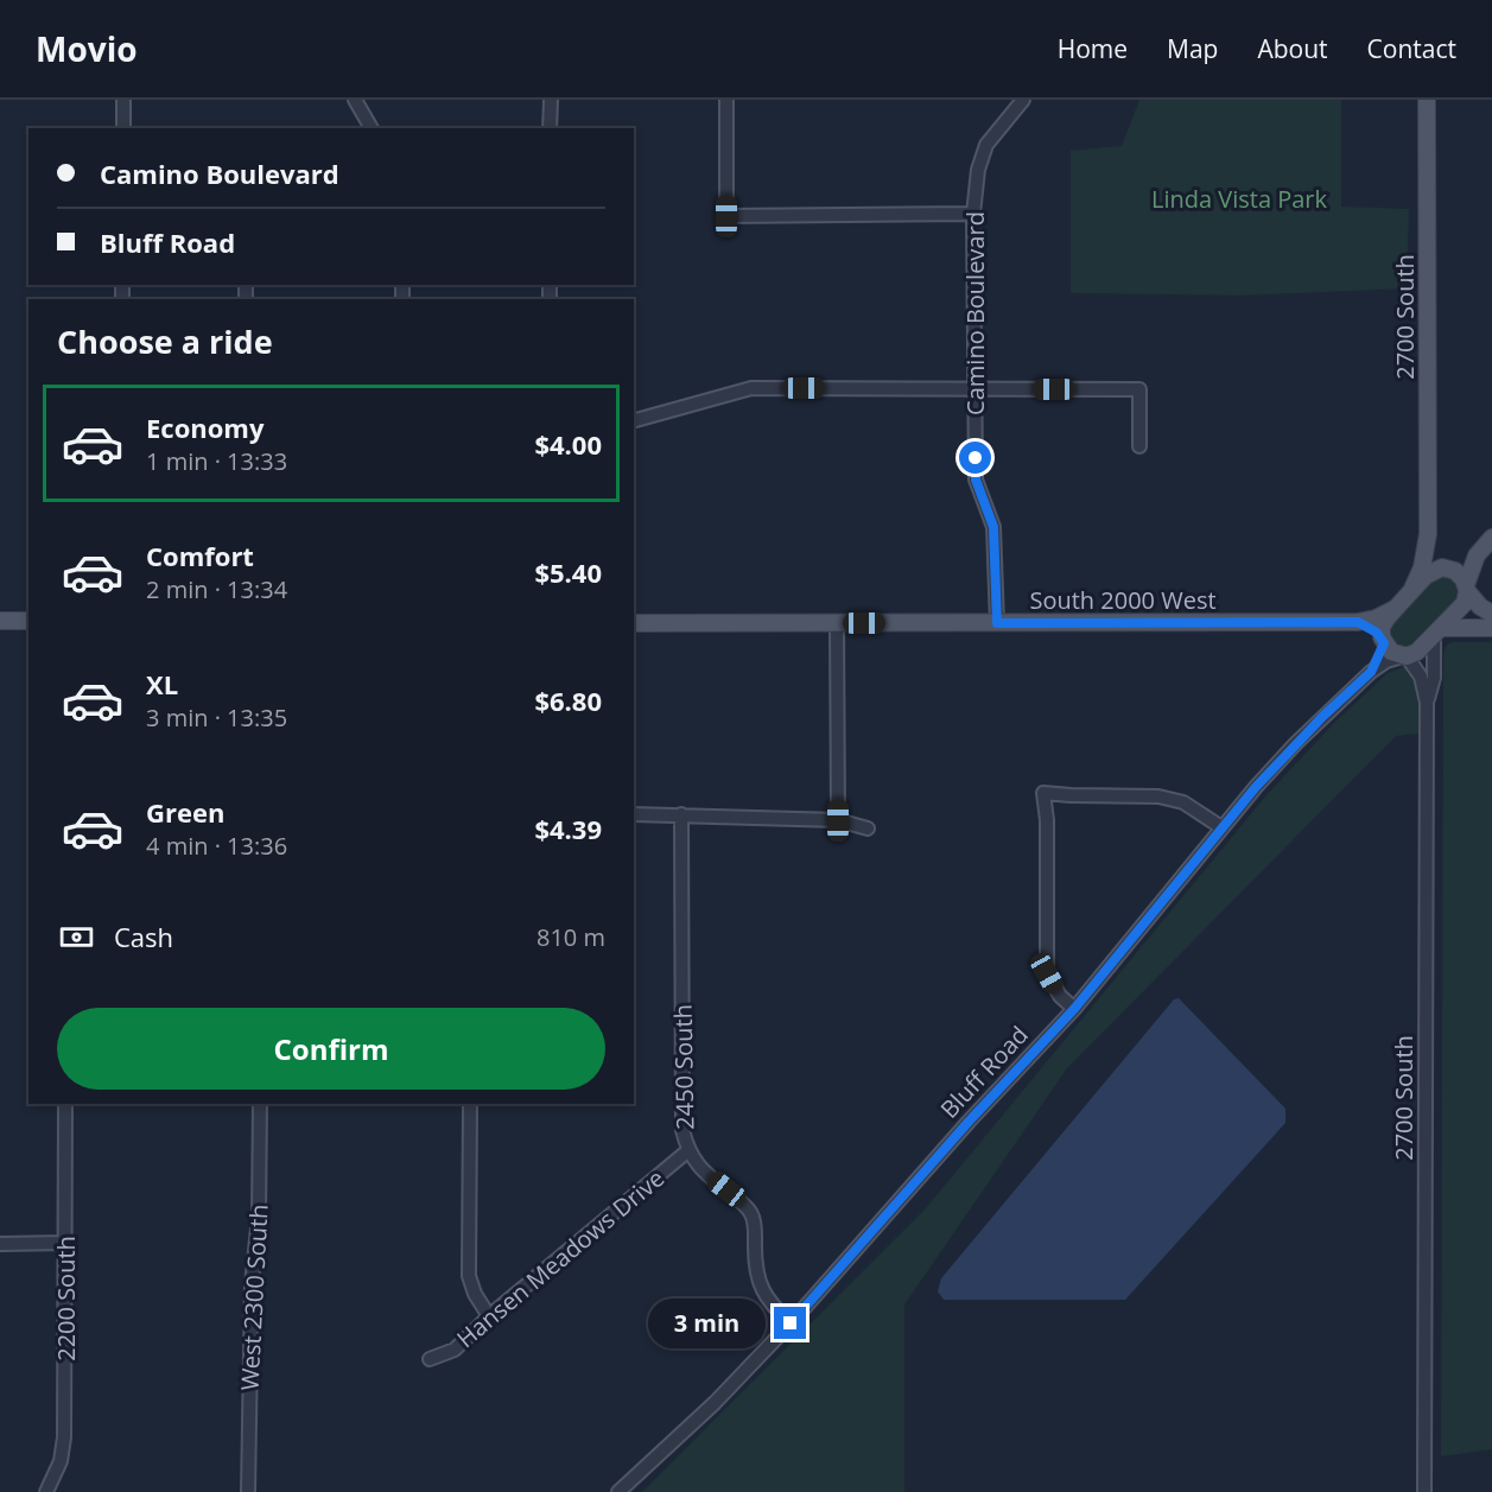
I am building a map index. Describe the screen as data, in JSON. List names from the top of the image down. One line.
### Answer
{"streets":{"main road":["2700 South","South 2000 West"],"street":["Camino Boulevard","2450 South","Bluff Road","Hansen Meadows Drive","West 2300 South","2200 South"]},"crossings":[["Camino Boulevard","South 2000 West"],["2450 South","Bluff Road"],["2450 South","Hansen Meadows Drive"]],"parks":["Linda Vista Park"],"page":{"header":"Movio","nav":["Home","Map","About","Contact"],"banner":["Camino Boulevard","Bluff Road"],"heading":"Choose a ride","list":[{"name":"Economy","note":"1 min · 13:33","value":"$4.00"},{"name":"Comfort","note":"2 min · 13:34","value":"$5.40"},{"name":"XL","note":"3 min · 13:35","value":"$6.80"},{"name":"Green","note":"4 min · 13:36","value":"$4.39"}],"pay":["Cash","810 m"],"buttons":"Confirm","bubble":"3 min"}}
